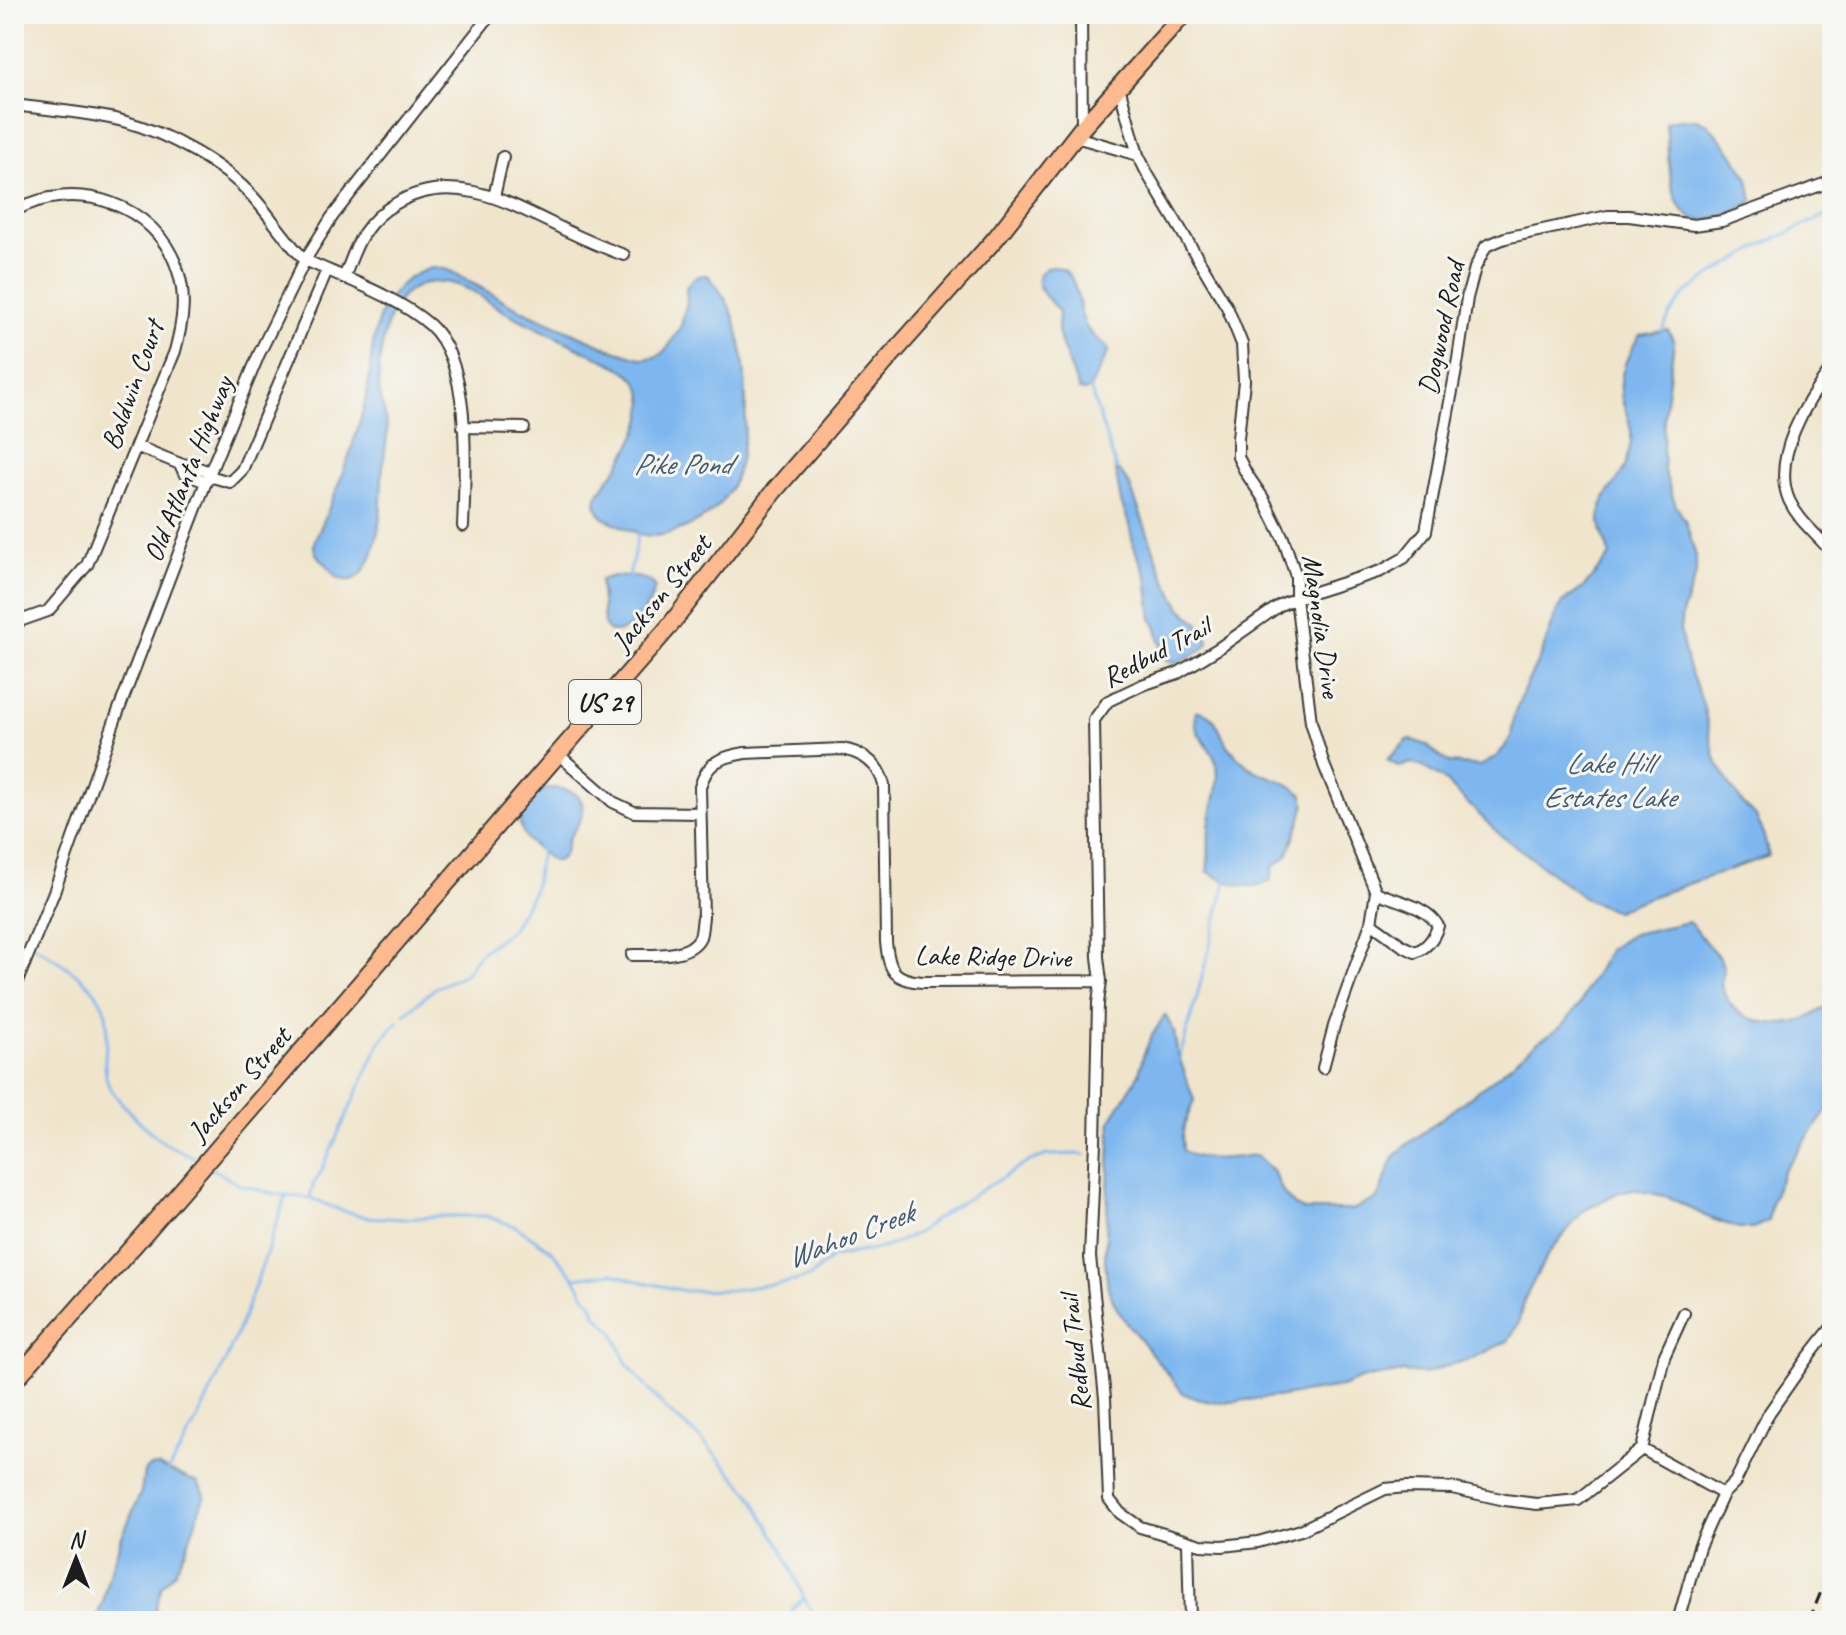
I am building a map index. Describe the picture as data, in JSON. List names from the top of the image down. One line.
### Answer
{"streets":{"main road":["Jackson Street","US 29"],"street":["Dogwood Road","Baldwin Court","Old Atlanta Highway","Magnolia Drive","Redbud Trail","Lake Ridge Drive"]},"crossings":[["Dogwood Road","Magnolia Drive"],["Dogwood Road","Redbud Trail"],["Jackson Street","Magnolia Drive"],["Magnolia Drive","Redbud Trail"],["Redbud Trail","Lake Ridge Drive"]],"water":["Pike Pond","Lake Hill Estates Lake","Wahoo Creek"],"north":"top"}
